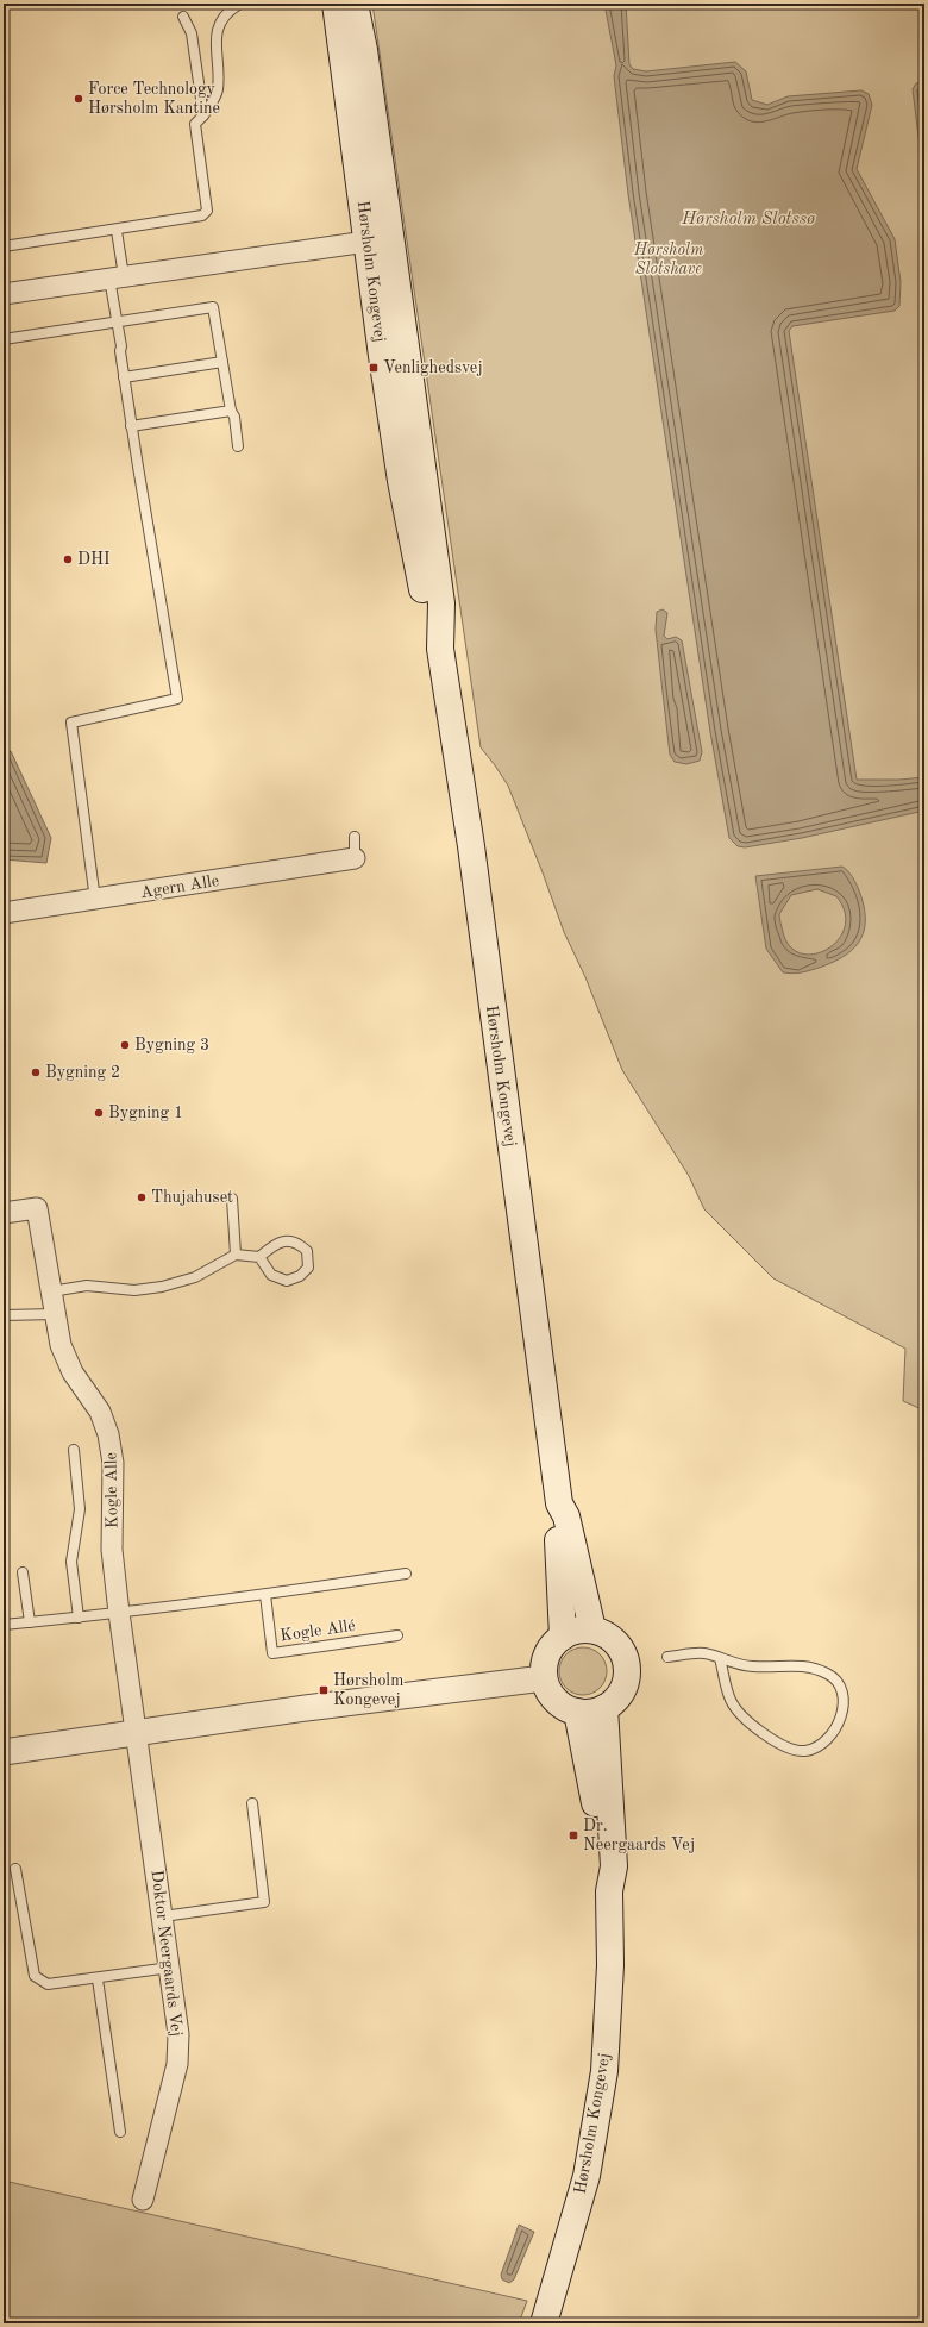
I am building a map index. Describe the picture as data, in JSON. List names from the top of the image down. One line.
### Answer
{"streets":{"main road":["Hørsholm Kongevej"],"street":["Agern Alle","Kogle Alle","Doktor Neergaards Vej"],"lane":["Kogle Allé"]},"crossings":[["Kogle Alle","Doktor Neergaards Vej"]],"water":["Hørsholm Slotssø"],"parks":["Hørsholm Slotshave"],"places":{"other":["Force Technology Hørsholm Kantine","DHI","Bygning 3","Bygning 2","Bygning 1","Thujahuset"],"transit":["Venlighedsvej","Hørsholm Kongevej","Dr. Neergaards Vej"]}}
